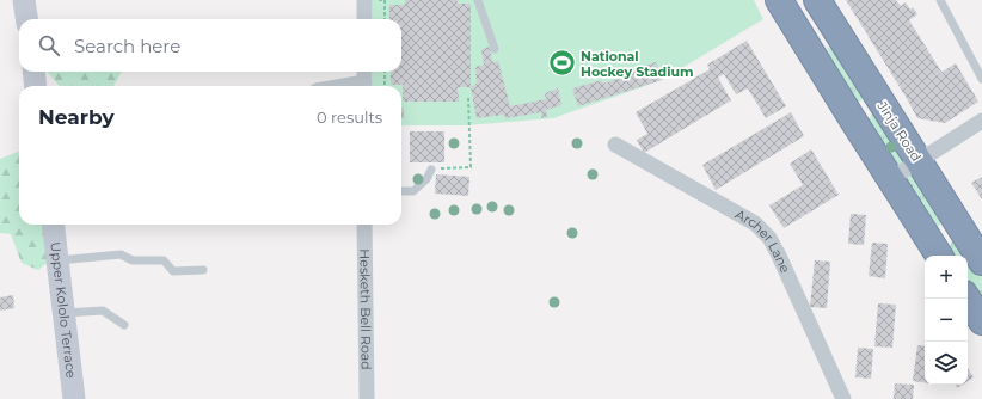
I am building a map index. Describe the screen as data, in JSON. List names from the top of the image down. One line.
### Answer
{"streets":{"highway":["Jinja Road"],"main road":["Upper Kololo Terrace"],"street":["Archer Lane","Hesketh Bell Road"]},"places":{"sports":["National Hockey Stadium"]},"page":{"search":"Search here","heading":["Nearby","0 results"],"map_buttons":["+","−"]}}
